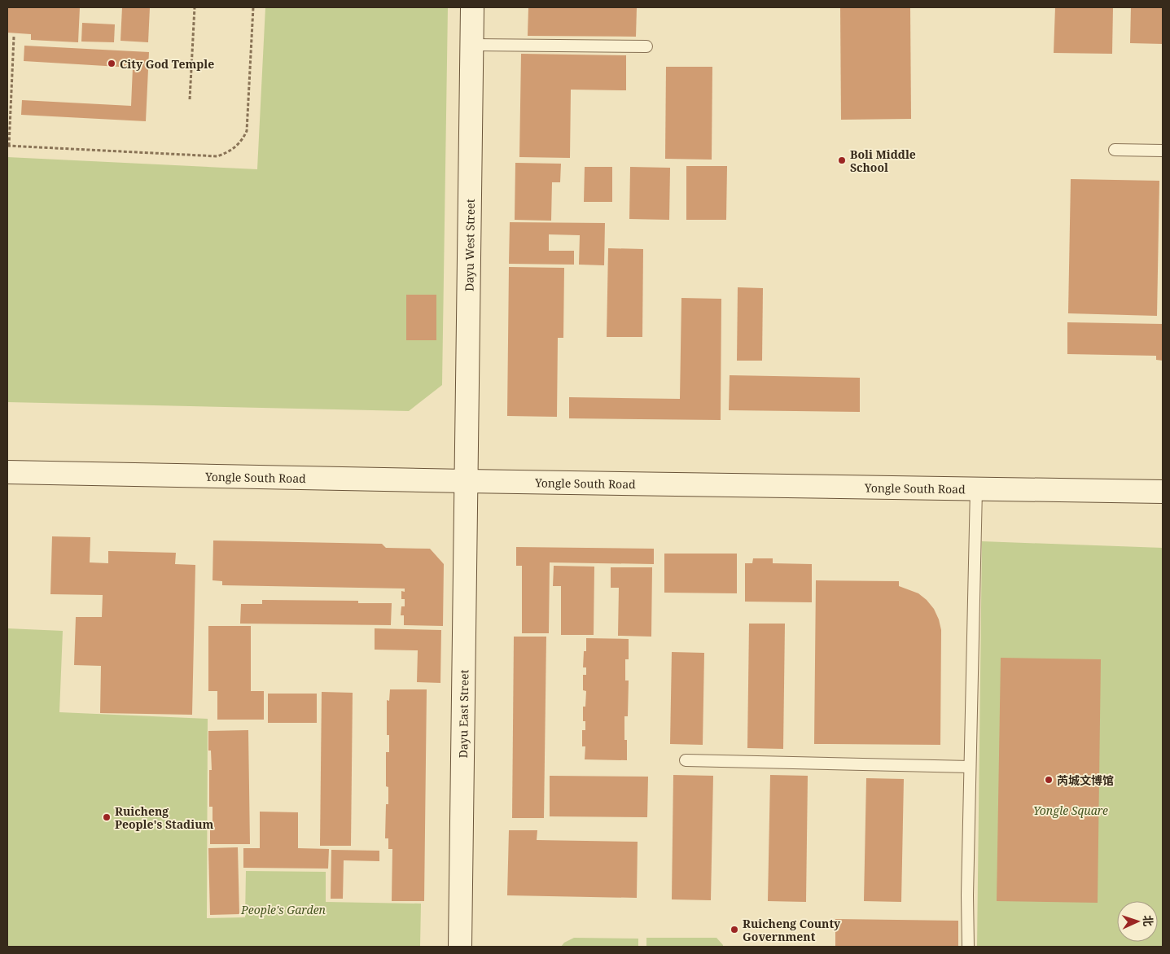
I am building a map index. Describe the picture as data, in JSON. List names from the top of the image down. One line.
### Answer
{"streets":{"main road":["Dayu West Street","Yongle South Road","Dayu East Street"]},"crossings":[["Dayu West Street","Yongle South Road"],["Dayu West Street","Dayu East Street"],["Yongle South Road","Dayu East Street"]],"parks":["Yongle Square","People's Garden"],"places":["City God Temple","Boli Middle School","芮城文博馆","Ruicheng People's Stadium","Ruicheng County Government"],"north":"right"}
